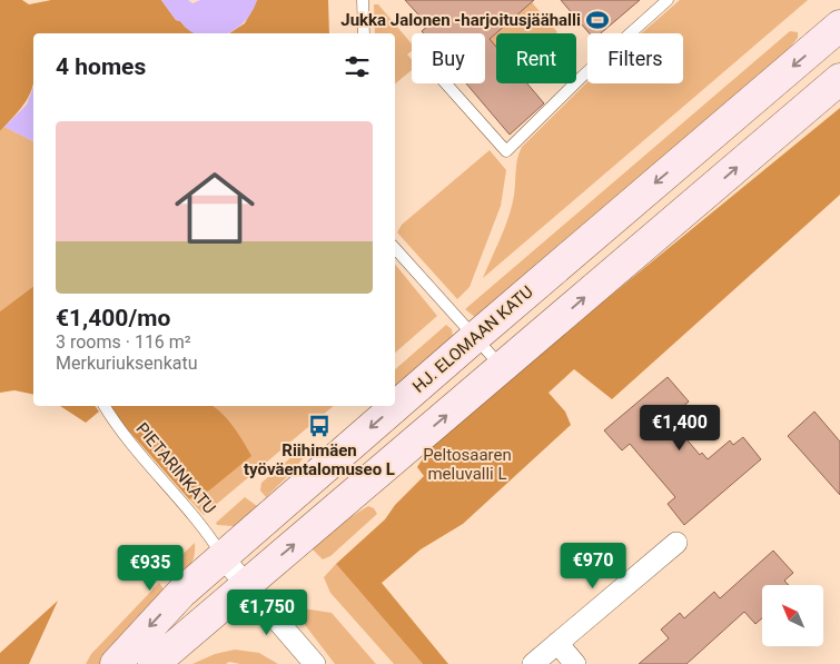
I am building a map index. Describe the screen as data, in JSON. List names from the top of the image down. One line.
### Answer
{"streets":{"street":["HJ. ELOMAAN KATU"],"lane":["PIETARINKATU"]},"crossings":[["HJ. ELOMAAN KATU","PIETARINKATU"]],"parks":["Peltosaaren meluvalli L"],"places":{"sports":["Jukka Jalonen -harjoitusjäähalli"],"bus stop":["Riihimäen työväentalomuseo L"]},"north":"top left","page":{"chip":["Buy","Rent","Filters"],"heading":"4 homes","list":[{"name":"€1,400/mo","note":"3 rooms · 116 m² · Merkuriuksenkatu"}],"price":["€1,400","€970","€935","€1,750"]}}
